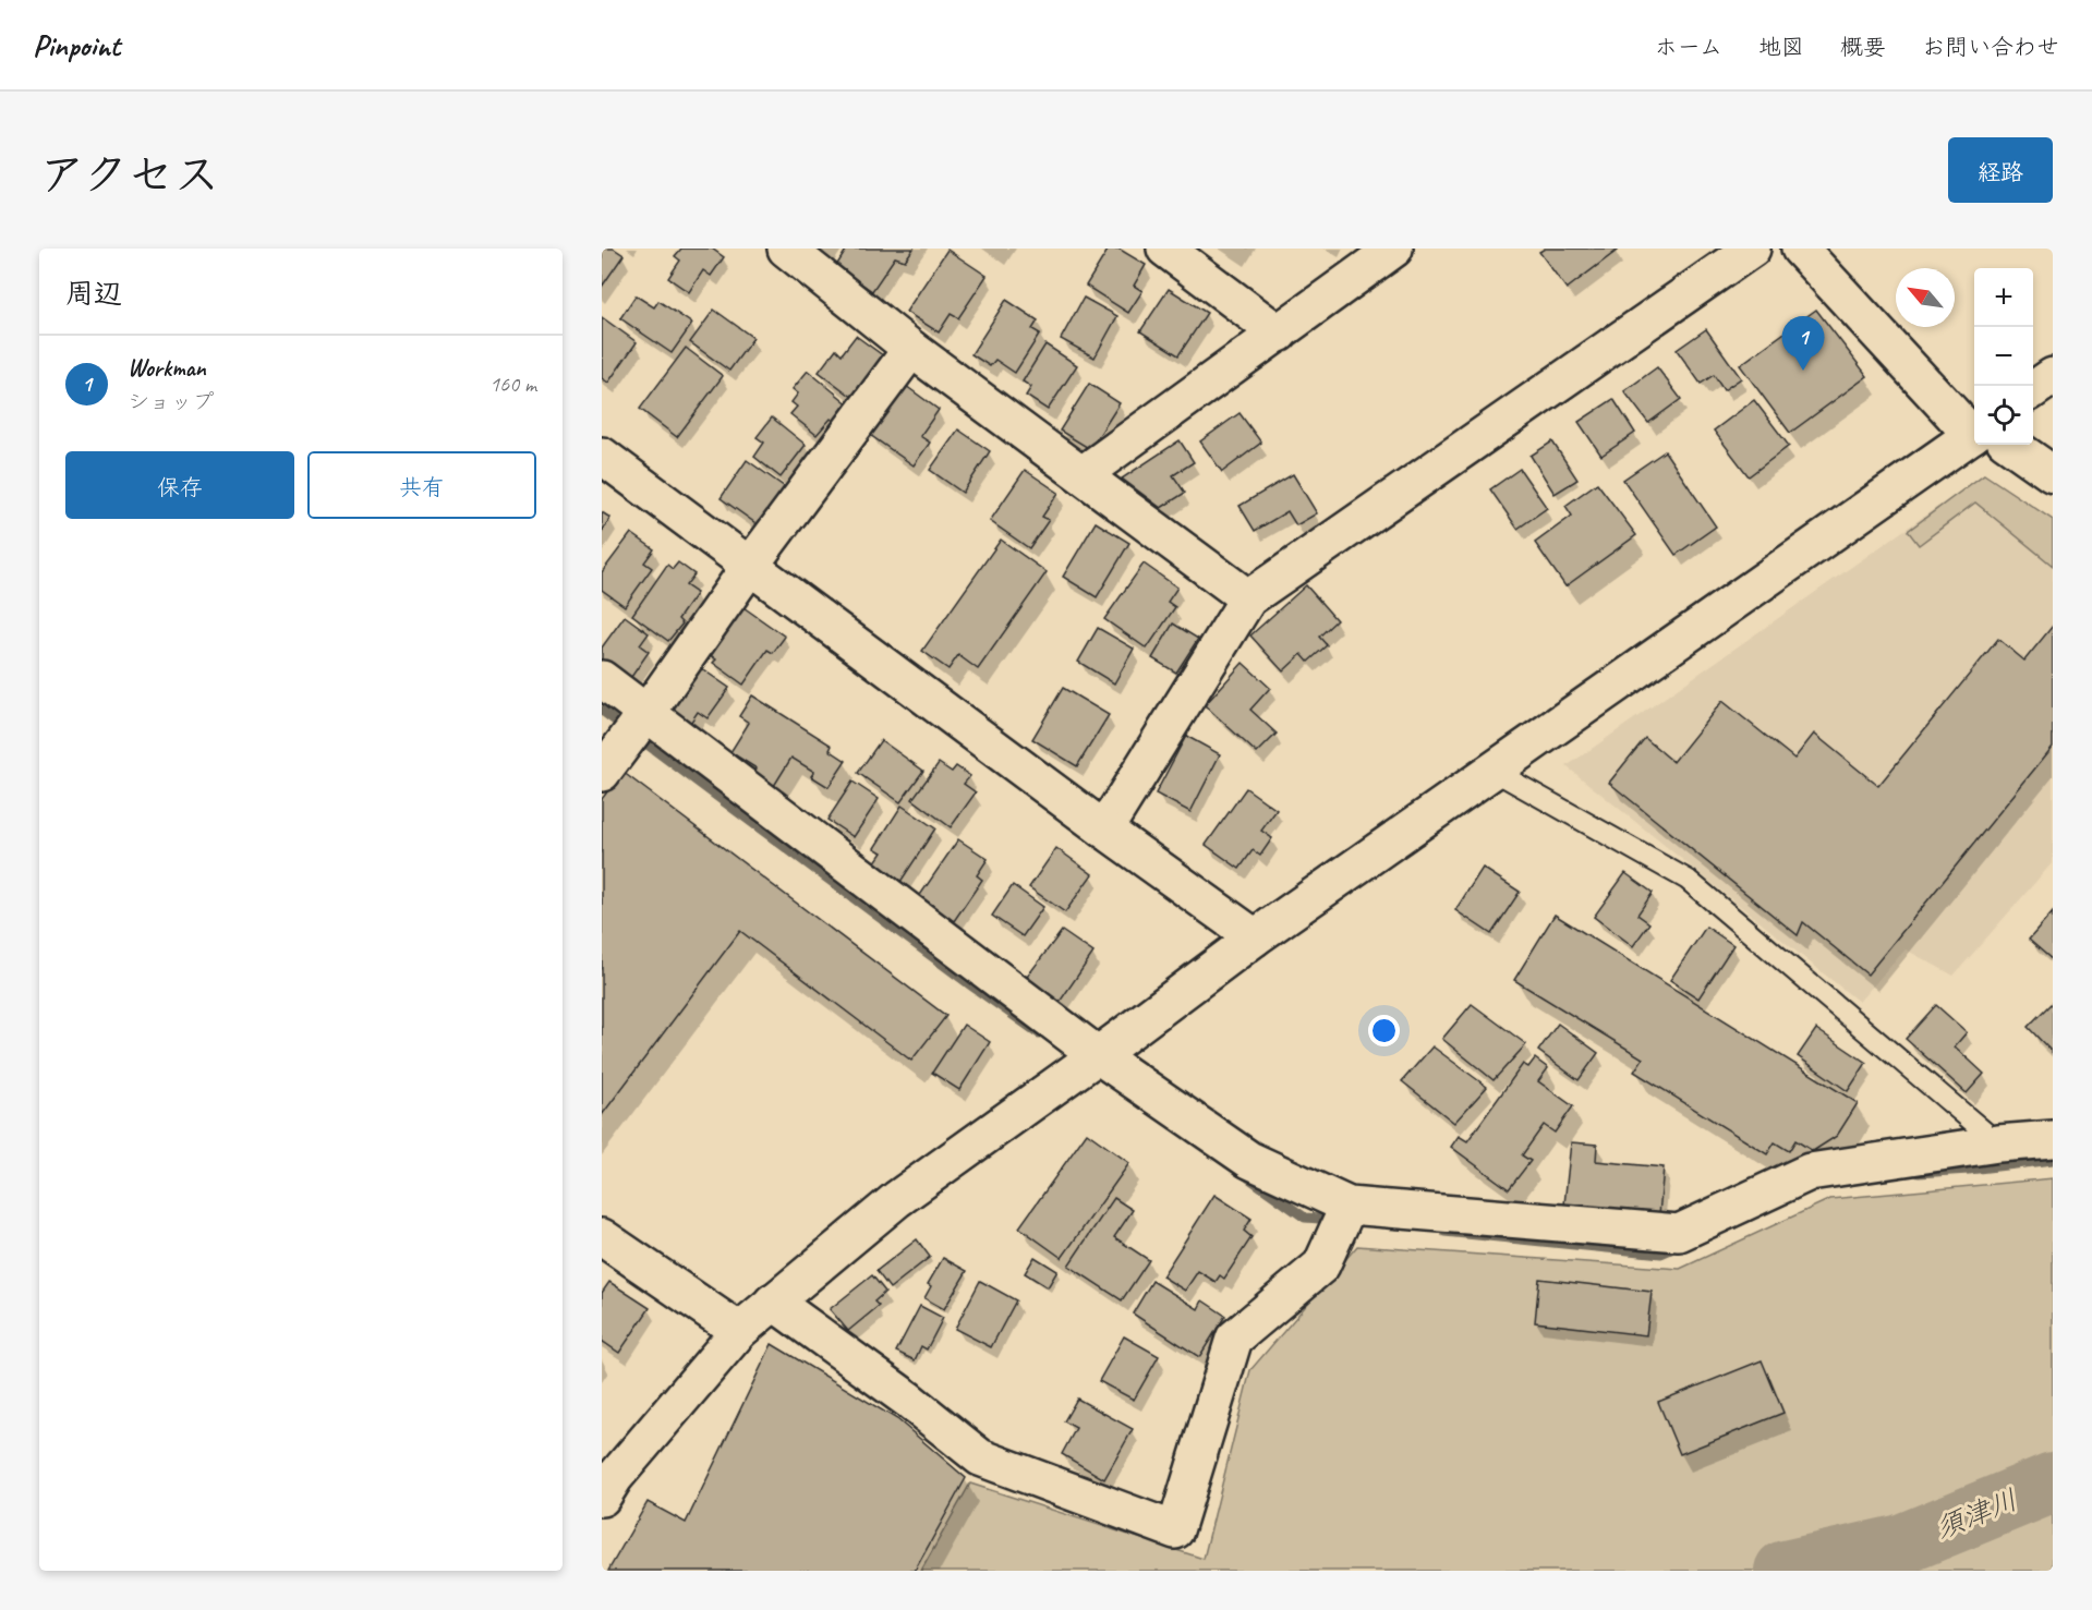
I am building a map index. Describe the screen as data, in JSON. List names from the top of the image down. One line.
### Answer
{"water":["須津川"],"north":"top left","page":{"header":"Pinpoint","nav":["ホーム","地図","概要","お問い合わせ"],"title":"アクセス","buttons":["経路",["保存","共有"]],"heading":"周辺","map_buttons":["+","−"],"pins":"1","list":[{"mark":"1","name":"Workman","note":"ショップ","value":"160 m"}]}}
